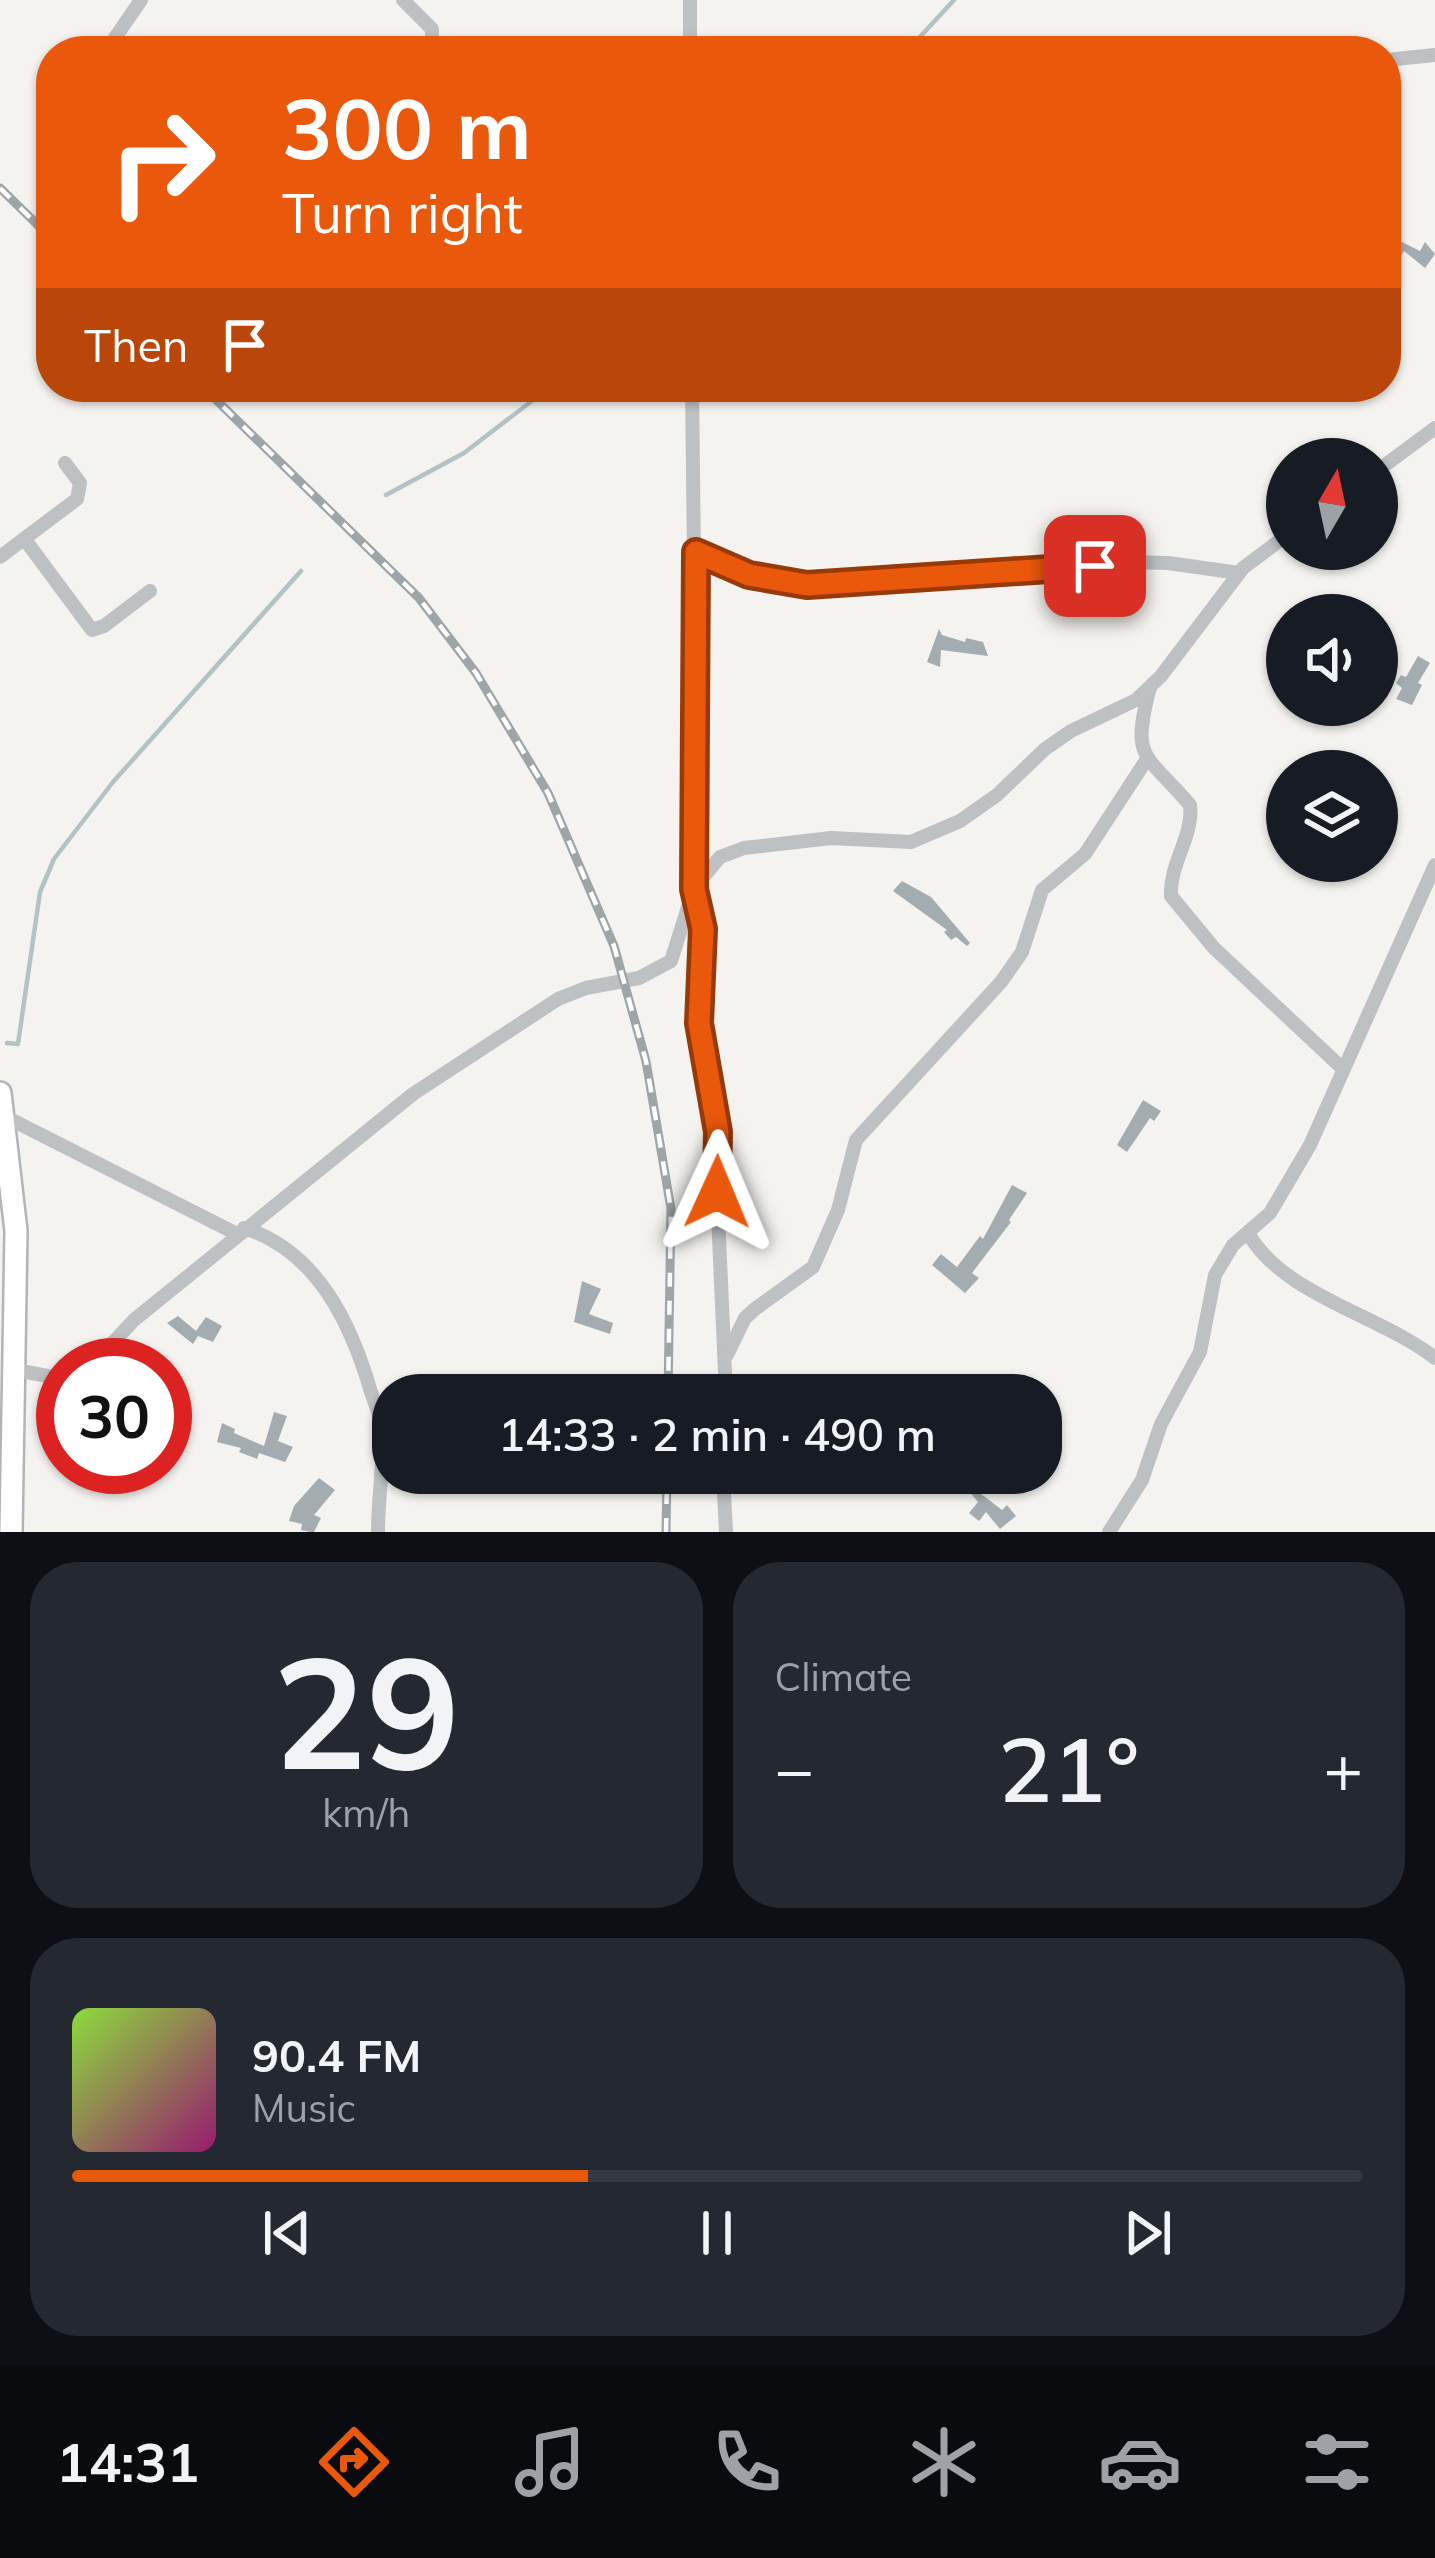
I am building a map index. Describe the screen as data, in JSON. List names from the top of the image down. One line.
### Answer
{"north":"top","page":{"turn":["300 m","Turn right"],"then":"Then","limit":"30","trip":"14:33 · 2 min · 490 m","tile":[["29","km/h"],"Climate"],"heat":["−","21°","+"],"song":["90.4 FM","Music"],"tabs":"14:31"}}
